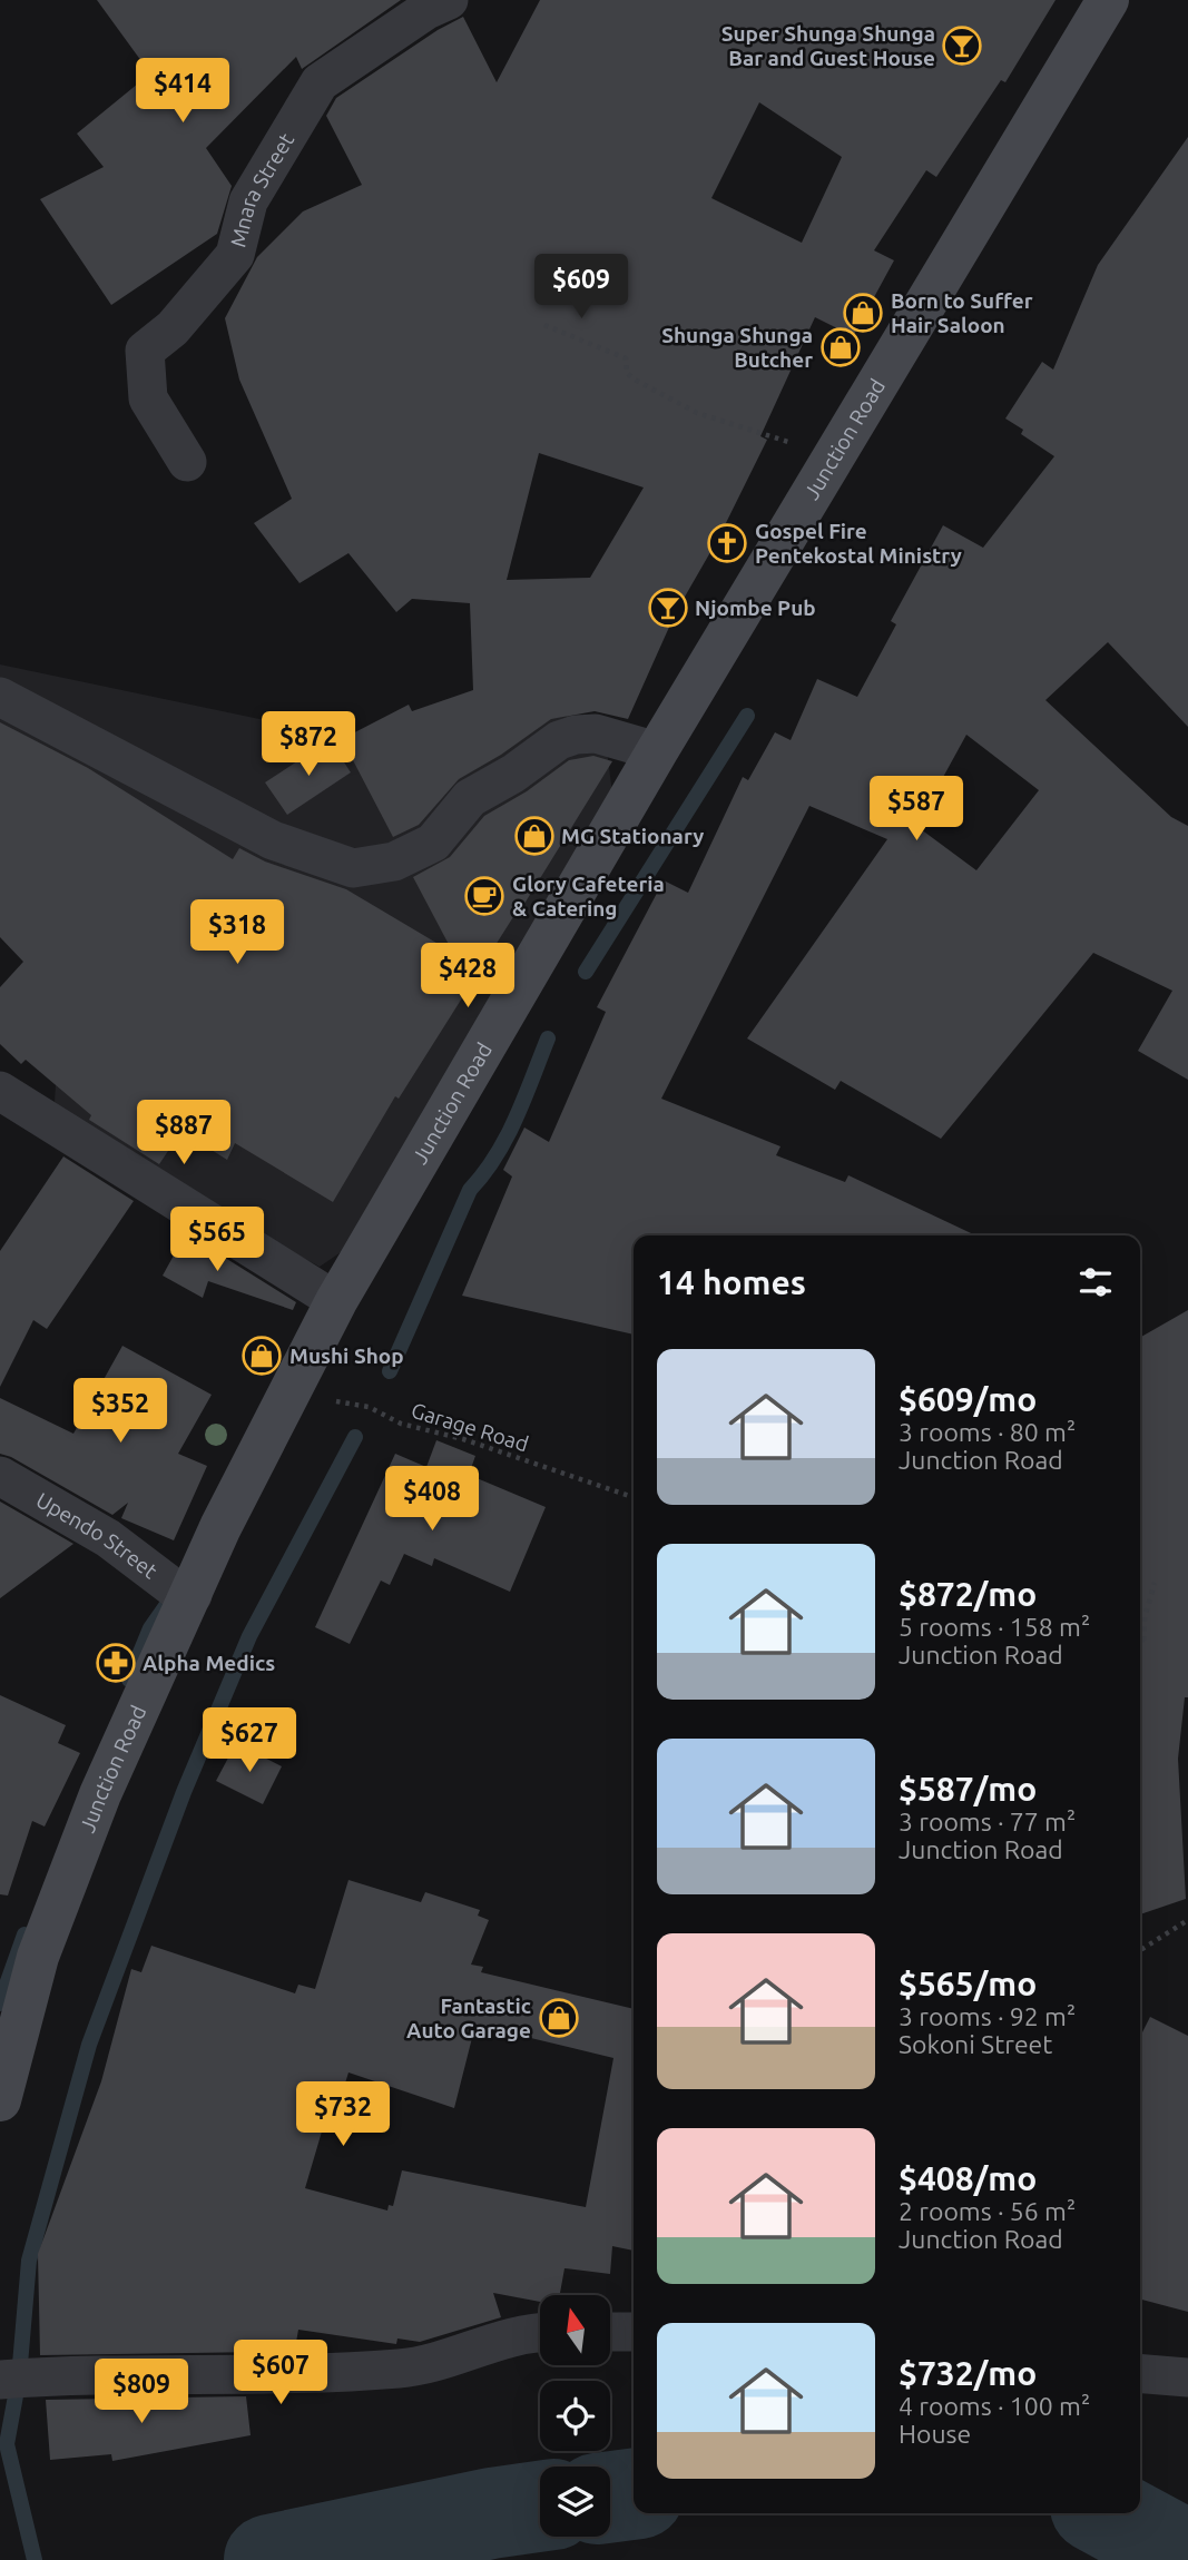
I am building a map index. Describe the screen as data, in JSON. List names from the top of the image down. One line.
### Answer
{"streets":{"main road":["Junction Road"],"street":["Mnara Street","Upendo Street"],"path":["Garage Road"]},"crossings":[["Junction Road","Garage Road"],["Junction Road","Upendo Street"]],"places":{"bar":["Super Shunga Shunga Bar and Guest House","Njombe Pub"],"shop":["Born to Suffer Hair Saloon","Shunga Shunga Butcher","MG Stationary","Mushi Shop","Fantastic Auto Garage"],"church":["Gospel Fire Pentekostal Ministry"],"cafe":["Glory Cafeteria & Catering"],"pharmacy":["Alpha Medics"]},"north":"top","page":{"price":["$414","$609","$872","$587","$318","$428","$887","$565","$352","$408","$627","$732","$607","$809"],"heading":"14 homes","list":[{"name":"$609/mo","note":"3 rooms · 80 m² · Junction Road"},{"name":"$872/mo","note":"5 rooms · 158 m² · Junction Road"},{"name":"$587/mo","note":"3 rooms · 77 m² · Junction Road"},{"name":"$565/mo","note":"3 rooms · 92 m² · Sokoni Street"},{"name":"$408/mo","note":"2 rooms · 56 m² · Junction Road"},{"name":"$732/mo","note":"4 rooms · 100 m² · House"}]}}
